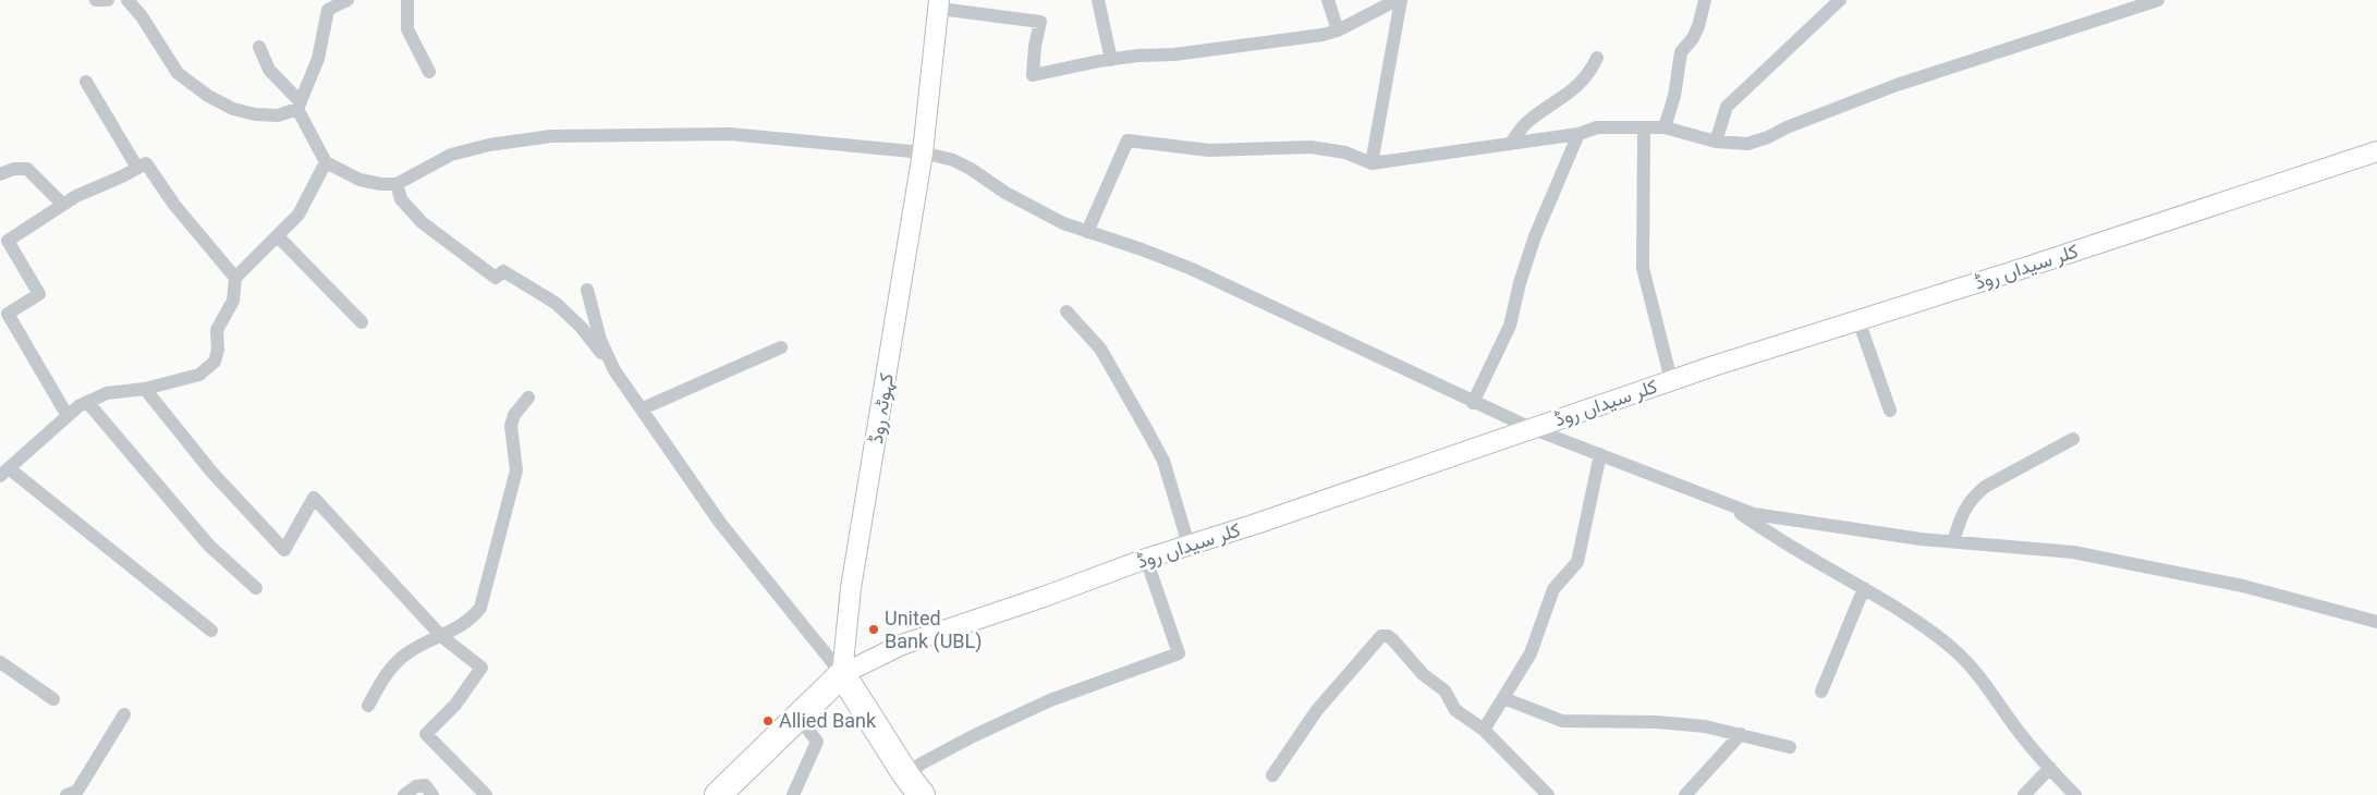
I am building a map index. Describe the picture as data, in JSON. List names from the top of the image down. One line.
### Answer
{"streets":{"main road":["کلر سیداں روڈ","کہوٹہ روڈ"]},"crossings":[["کلر سیداں روڈ","کہوٹہ روڈ"]],"places":["United Bank (UBL)","Allied Bank"]}
